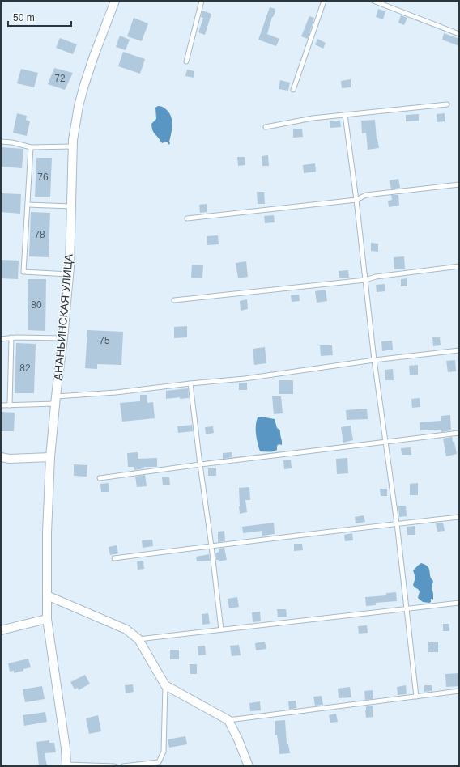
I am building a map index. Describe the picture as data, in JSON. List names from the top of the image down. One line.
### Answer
{"streets":{"street":["АНАНЬИНСКАЯ УЛИЦА"]},"house_numbers":["72","76","78","80","75","82"],"scale_bar":"50 m"}
